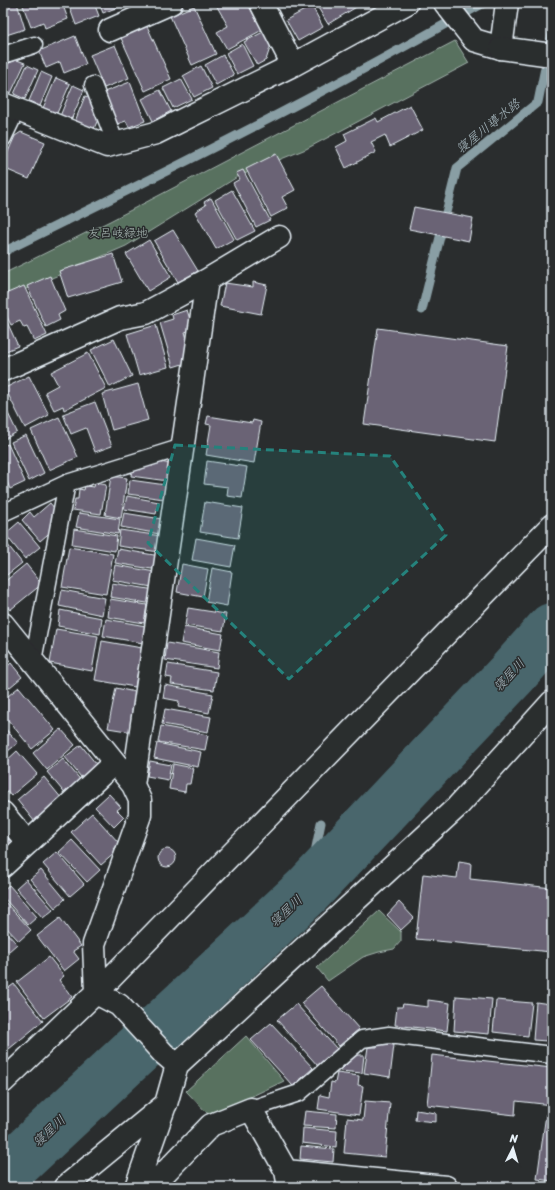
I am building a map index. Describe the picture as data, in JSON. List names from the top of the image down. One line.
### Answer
{"water":["寝屋川導水路","寝屋川"],"parks":["友呂岐緑地"],"north":"top"}
